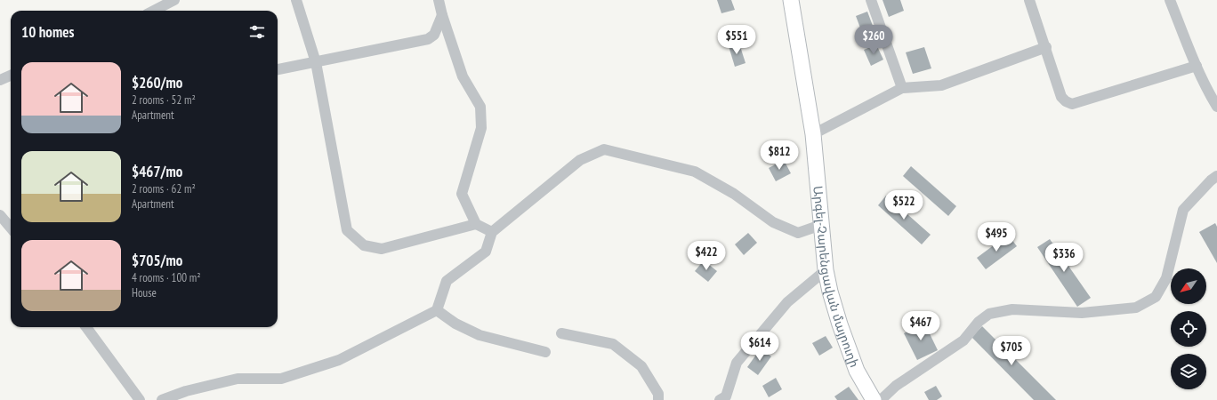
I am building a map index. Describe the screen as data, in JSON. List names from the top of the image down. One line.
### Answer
{"streets":{"main road":["Արգել-Չարենցավան մայրուղի"]},"north":"bottom left","page":{"heading":"10 homes","price":["$551","$260","$812","$522","$495","$422","$336","$467","$614","$705"],"list":[{"name":"$260/mo","note":"2 rooms · 52 m² · Apartment"},{"name":"$467/mo","note":"2 rooms · 62 m² · Apartment"},{"name":"$705/mo","note":"4 rooms · 100 m² · House"}]}}
